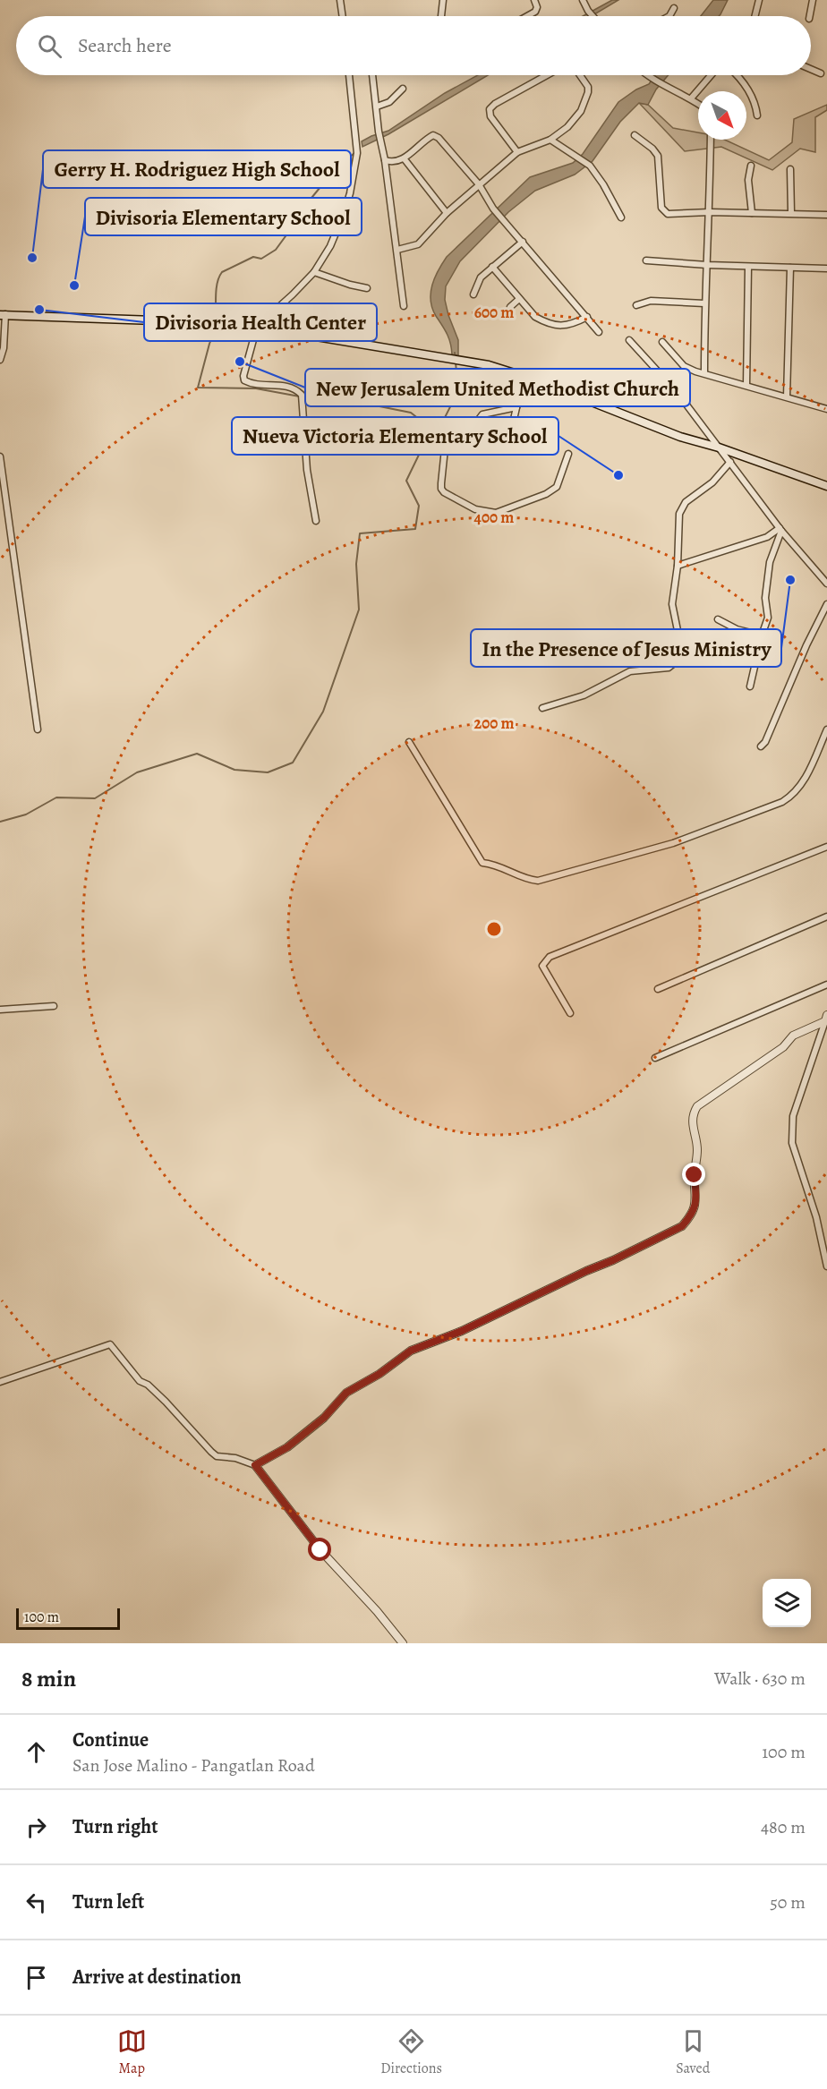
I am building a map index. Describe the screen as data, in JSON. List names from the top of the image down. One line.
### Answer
{"places":["Gerry H. Rodriguez High School","Divisoria Elementary School","Divisoria Health Center","New Jerusalem United Methodist Church","Nueva Victoria Elementary School","In the Presence of Jesus Ministry"],"scale_bar":"100 m","north":"bottom right","page":{"search":"Search here","scale":"100 m","heading":["8 min","Walk · 630 m"],"list":[["Continue","San Jose Malino - Pangatlan Road","100 m"],["Turn right","480 m"],["Turn left","50 m"],"Arrive at destination"],"nav":["Map","Directions","Saved"]},"rings":["600 m","400 m","200 m"]}
